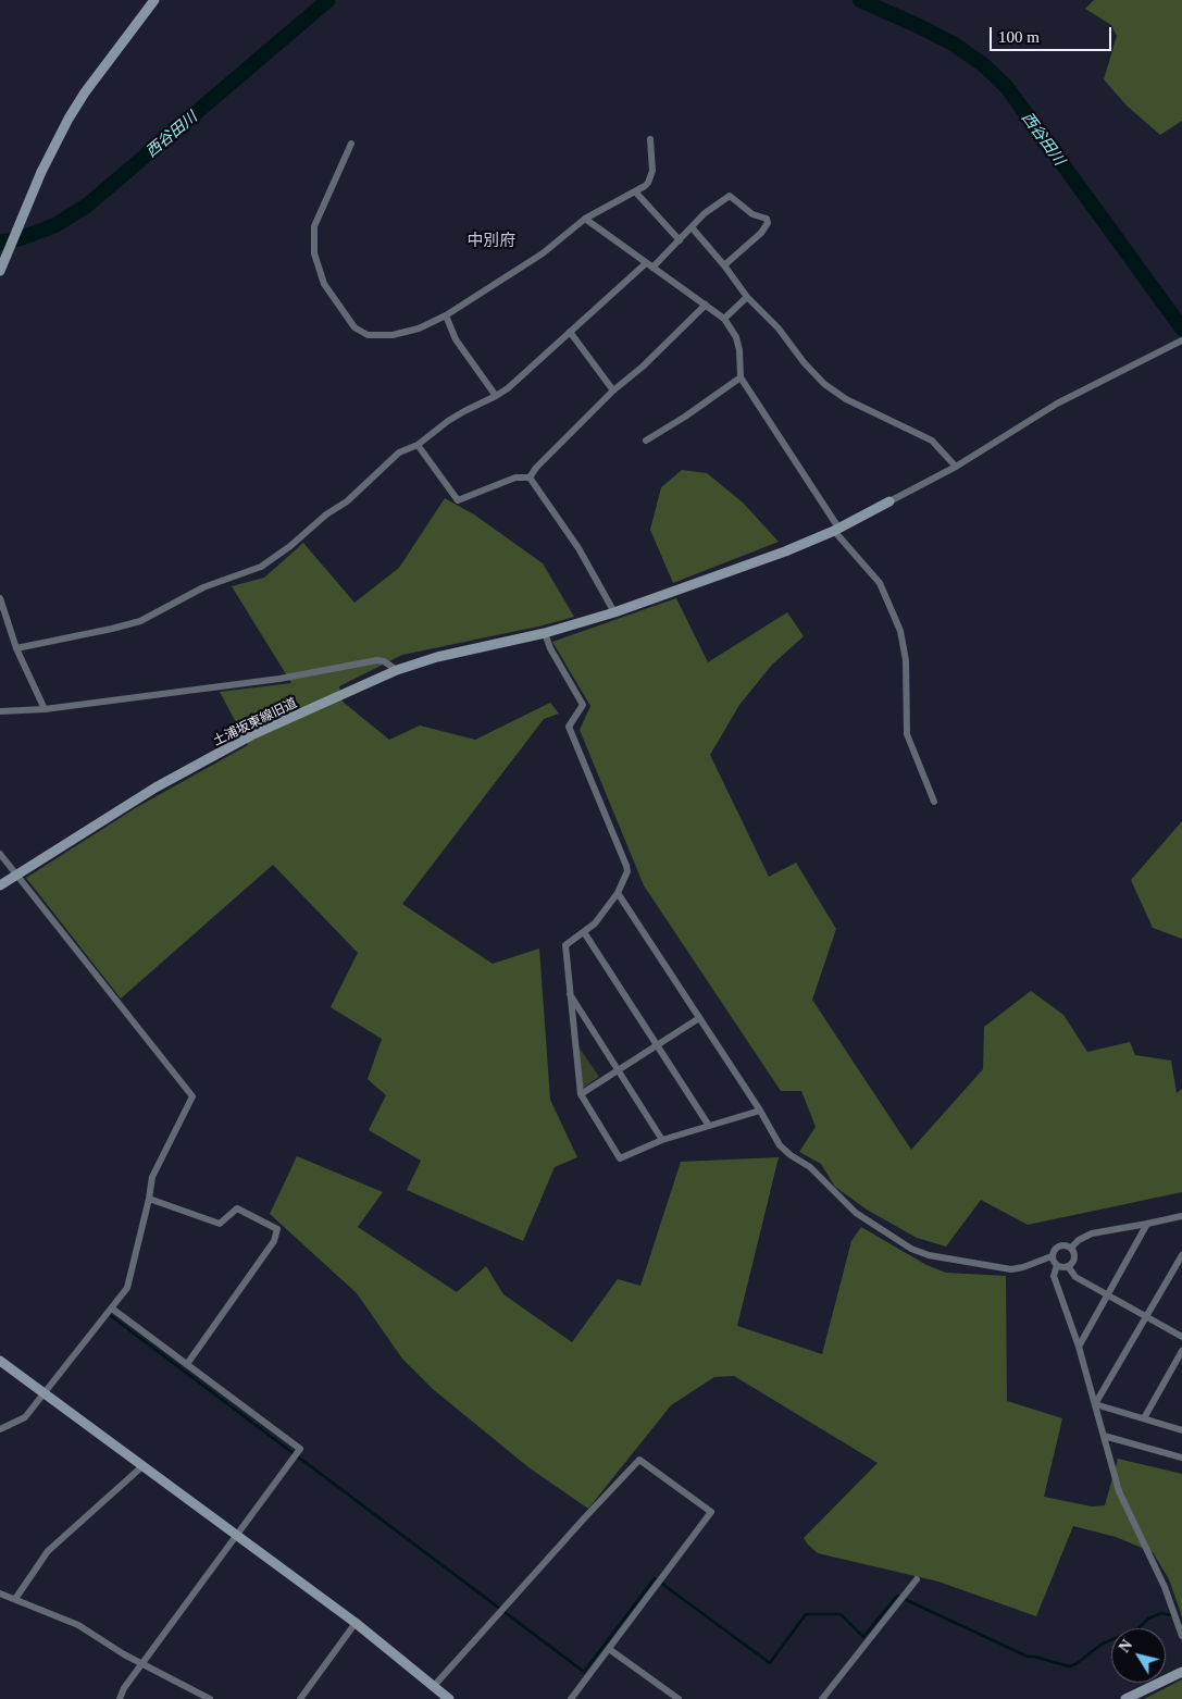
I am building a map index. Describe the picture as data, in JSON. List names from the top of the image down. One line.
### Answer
{"streets":{"street":["土浦坂東線旧道"]},"districts":["中別府"],"water":["西谷田川"],"scale_bar":"100 m","north":"top left"}
